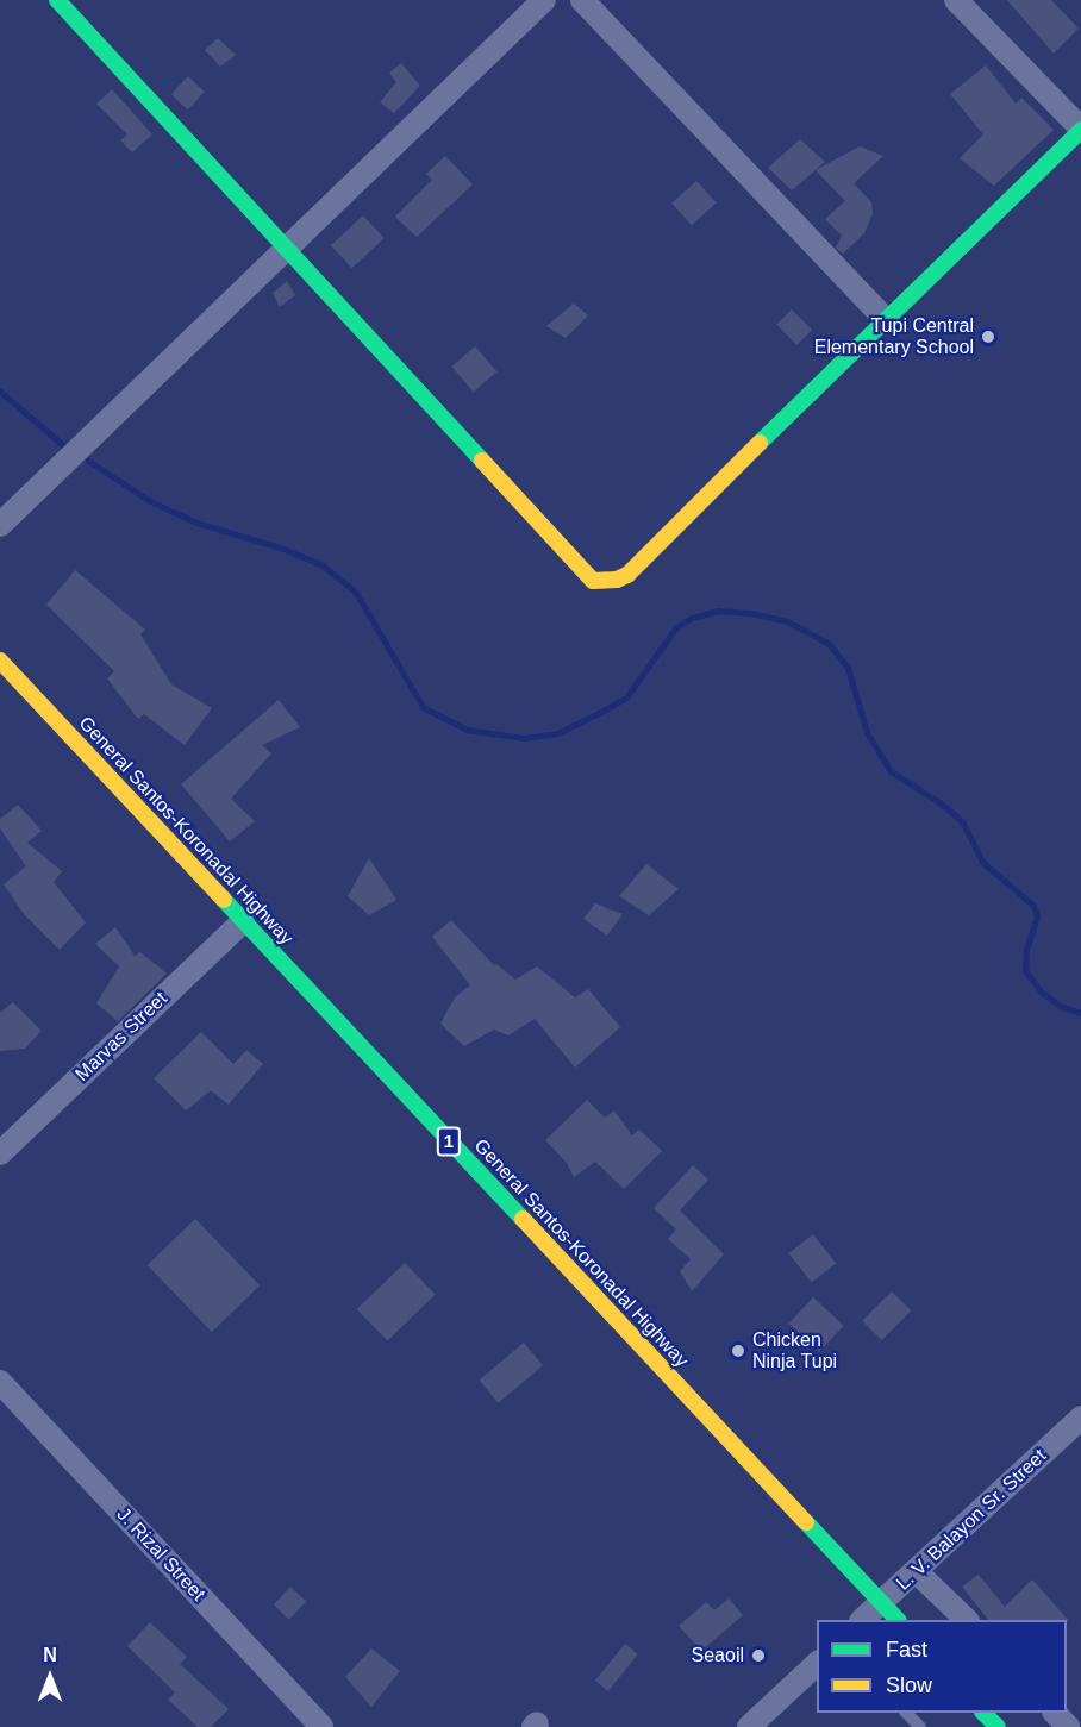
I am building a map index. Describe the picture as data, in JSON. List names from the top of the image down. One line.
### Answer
{"streets":{"main road":["General Santos-Koronadal Highway","1"],"street":["Marvas Street","L. V. Balayon Sr. Street","J. Rizal Street"]},"crossings":[["General Santos-Koronadal Highway","Marvas Street"],["General Santos-Koronadal Highway","L. V. Balayon Sr. Street"]],"places":["Tupi Central Elementary School","Chicken Ninja Tupi","Seaoil"],"legend":["Fast","Slow"],"north":"top"}
